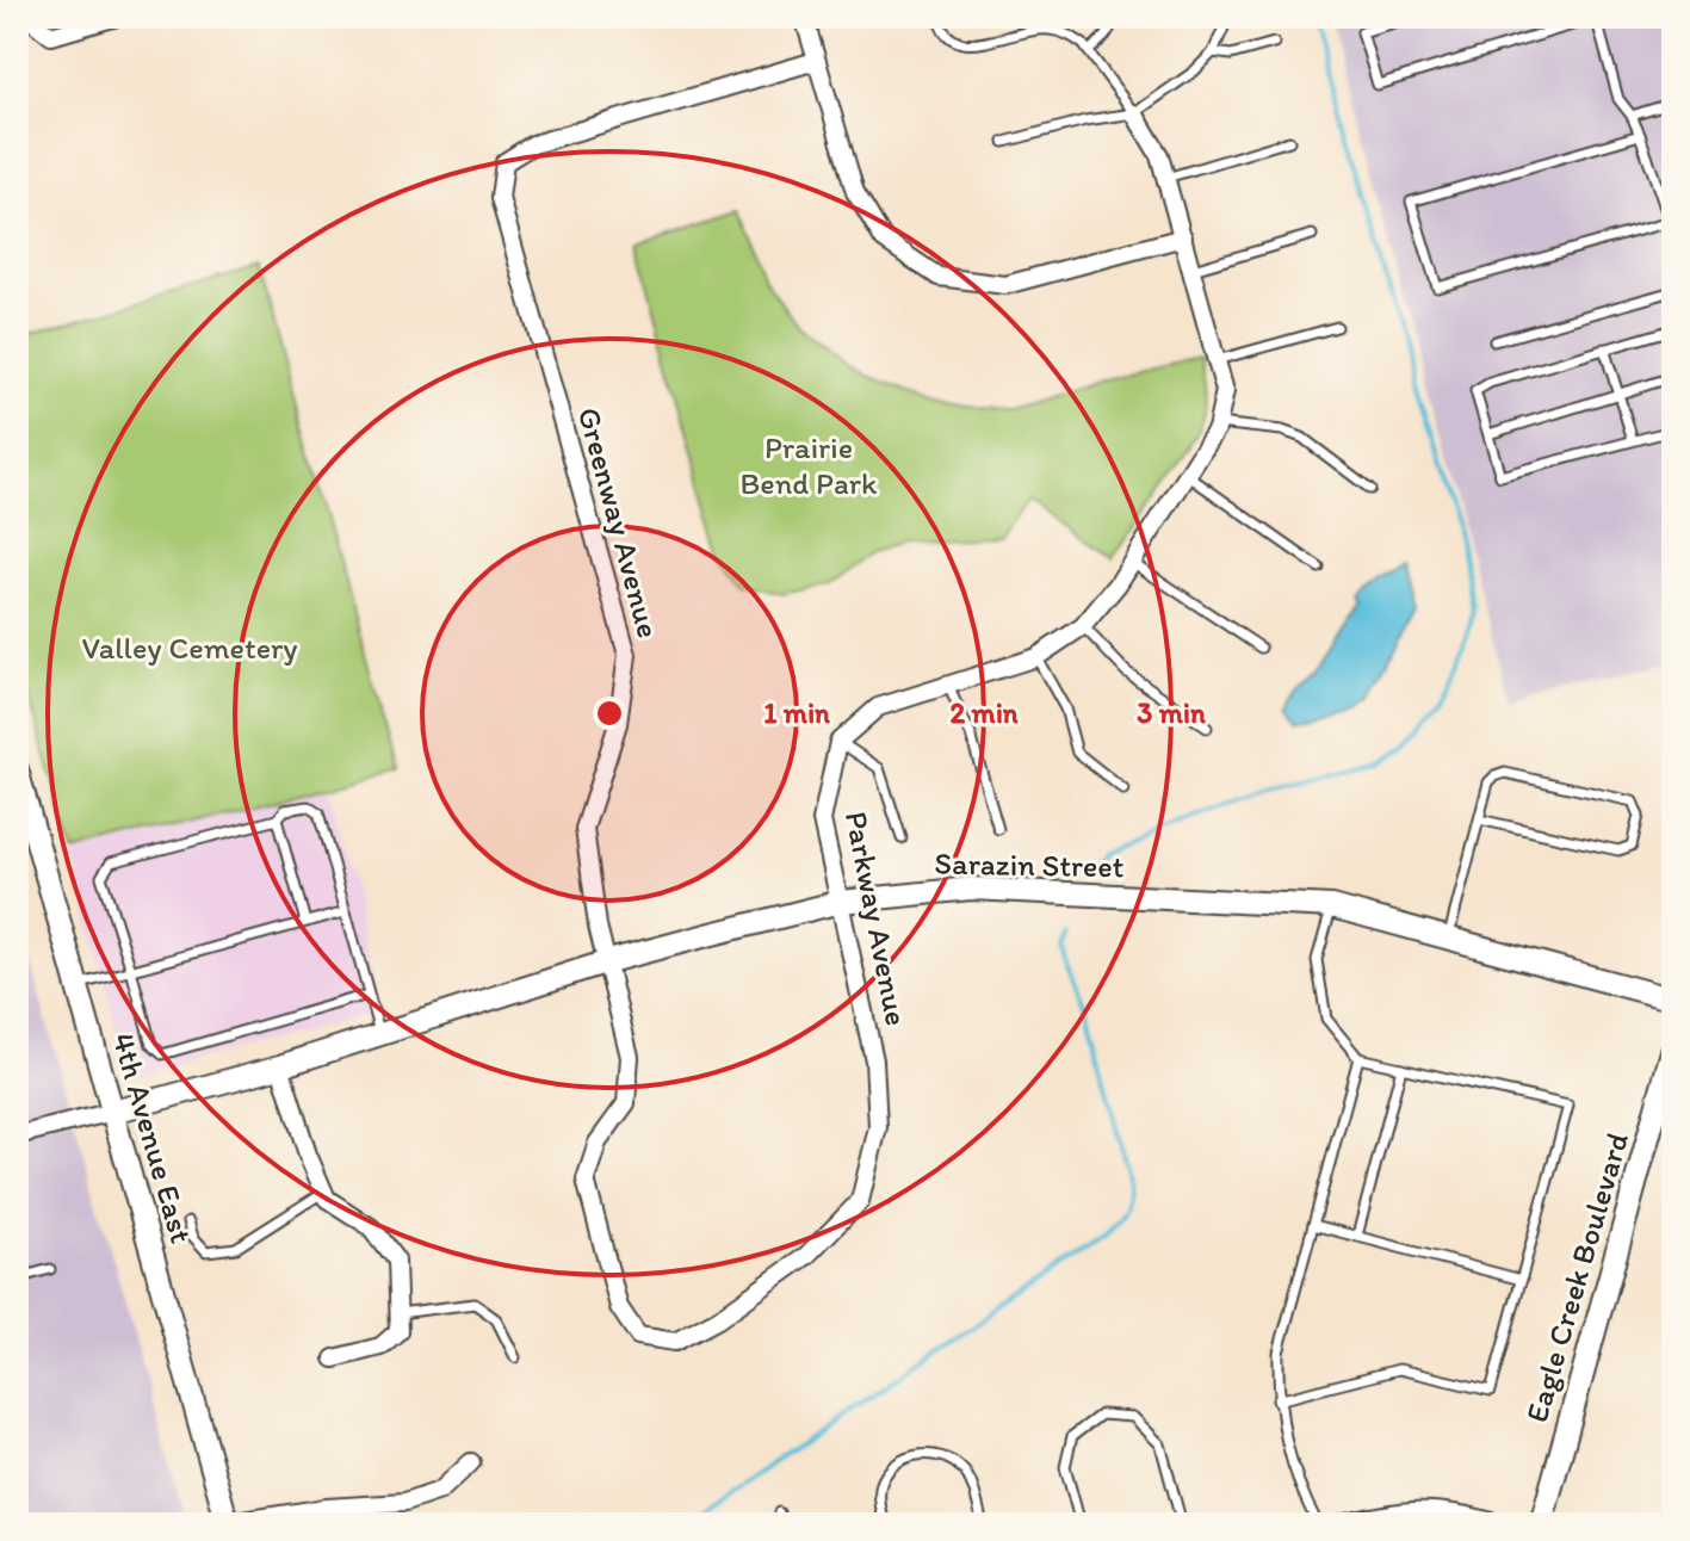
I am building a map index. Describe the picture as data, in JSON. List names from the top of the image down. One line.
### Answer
{"streets":{"street":["Greenway Avenue","Sarazin Street","Parkway Avenue","4th Avenue East","Eagle Creek Boulevard"]},"crossings":[["Greenway Avenue","Sarazin Street"],["Greenway Avenue","Parkway Avenue"],["Sarazin Street","Parkway Avenue"],["Sarazin Street","4th Avenue East"]],"parks":["Prairie Bend Park","Valley Cemetery"],"rings":["1 min","2 min","3 min"]}
